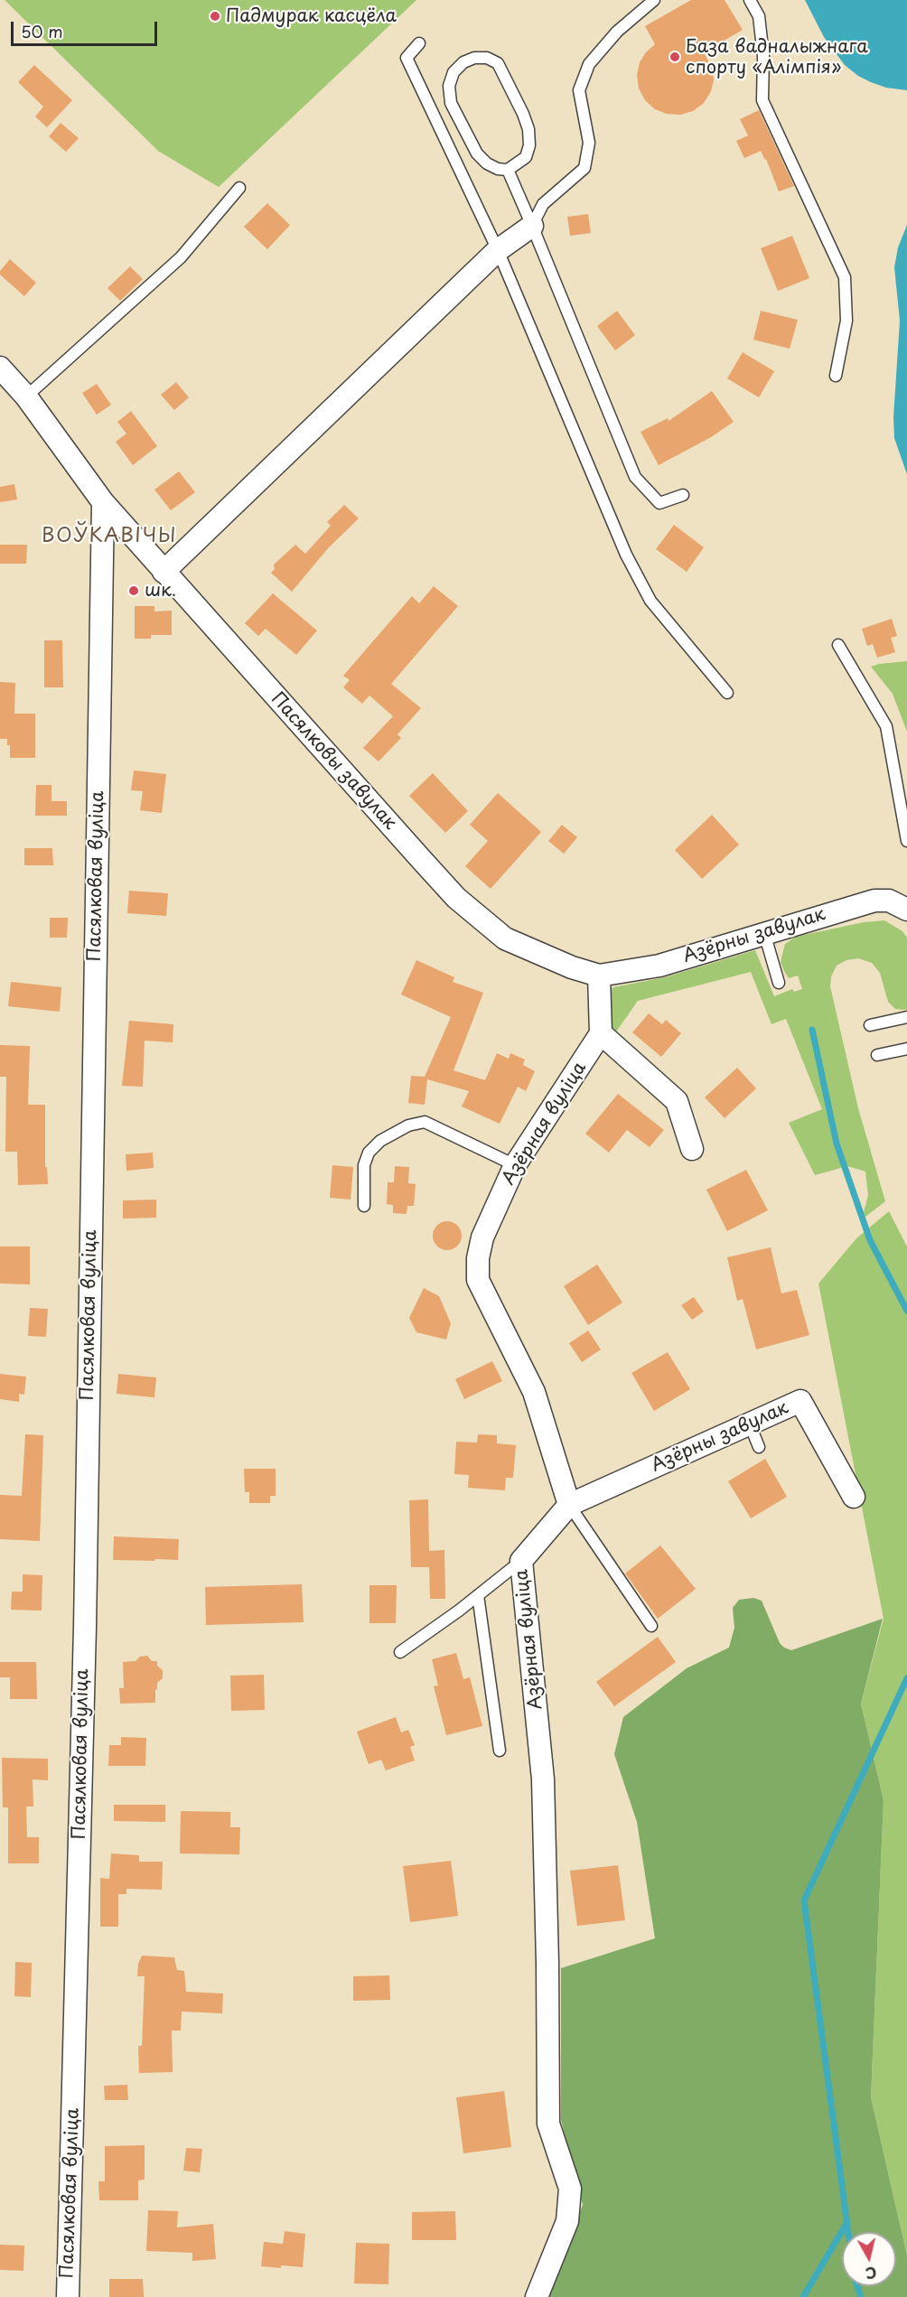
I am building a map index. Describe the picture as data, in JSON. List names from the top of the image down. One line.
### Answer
{"streets":{"street":["Пасялковы завулак","Пасялковая вуліца","Азёрны завулак","Азёрная вуліца"]},"crossings":[["Пасялковы завулак","Пасялковая вуліца"],["Пасялковы завулак","Азёрны завулак"],["Азёрны завулак","Азёрная вуліца"]],"districts":["ВОЎКАВІЧЫ"],"places":["Падмурак касцёла","База вадналыжнага спорту «Алімпія»","шк."],"scale_bar":"50 m","north":"bottom"}
